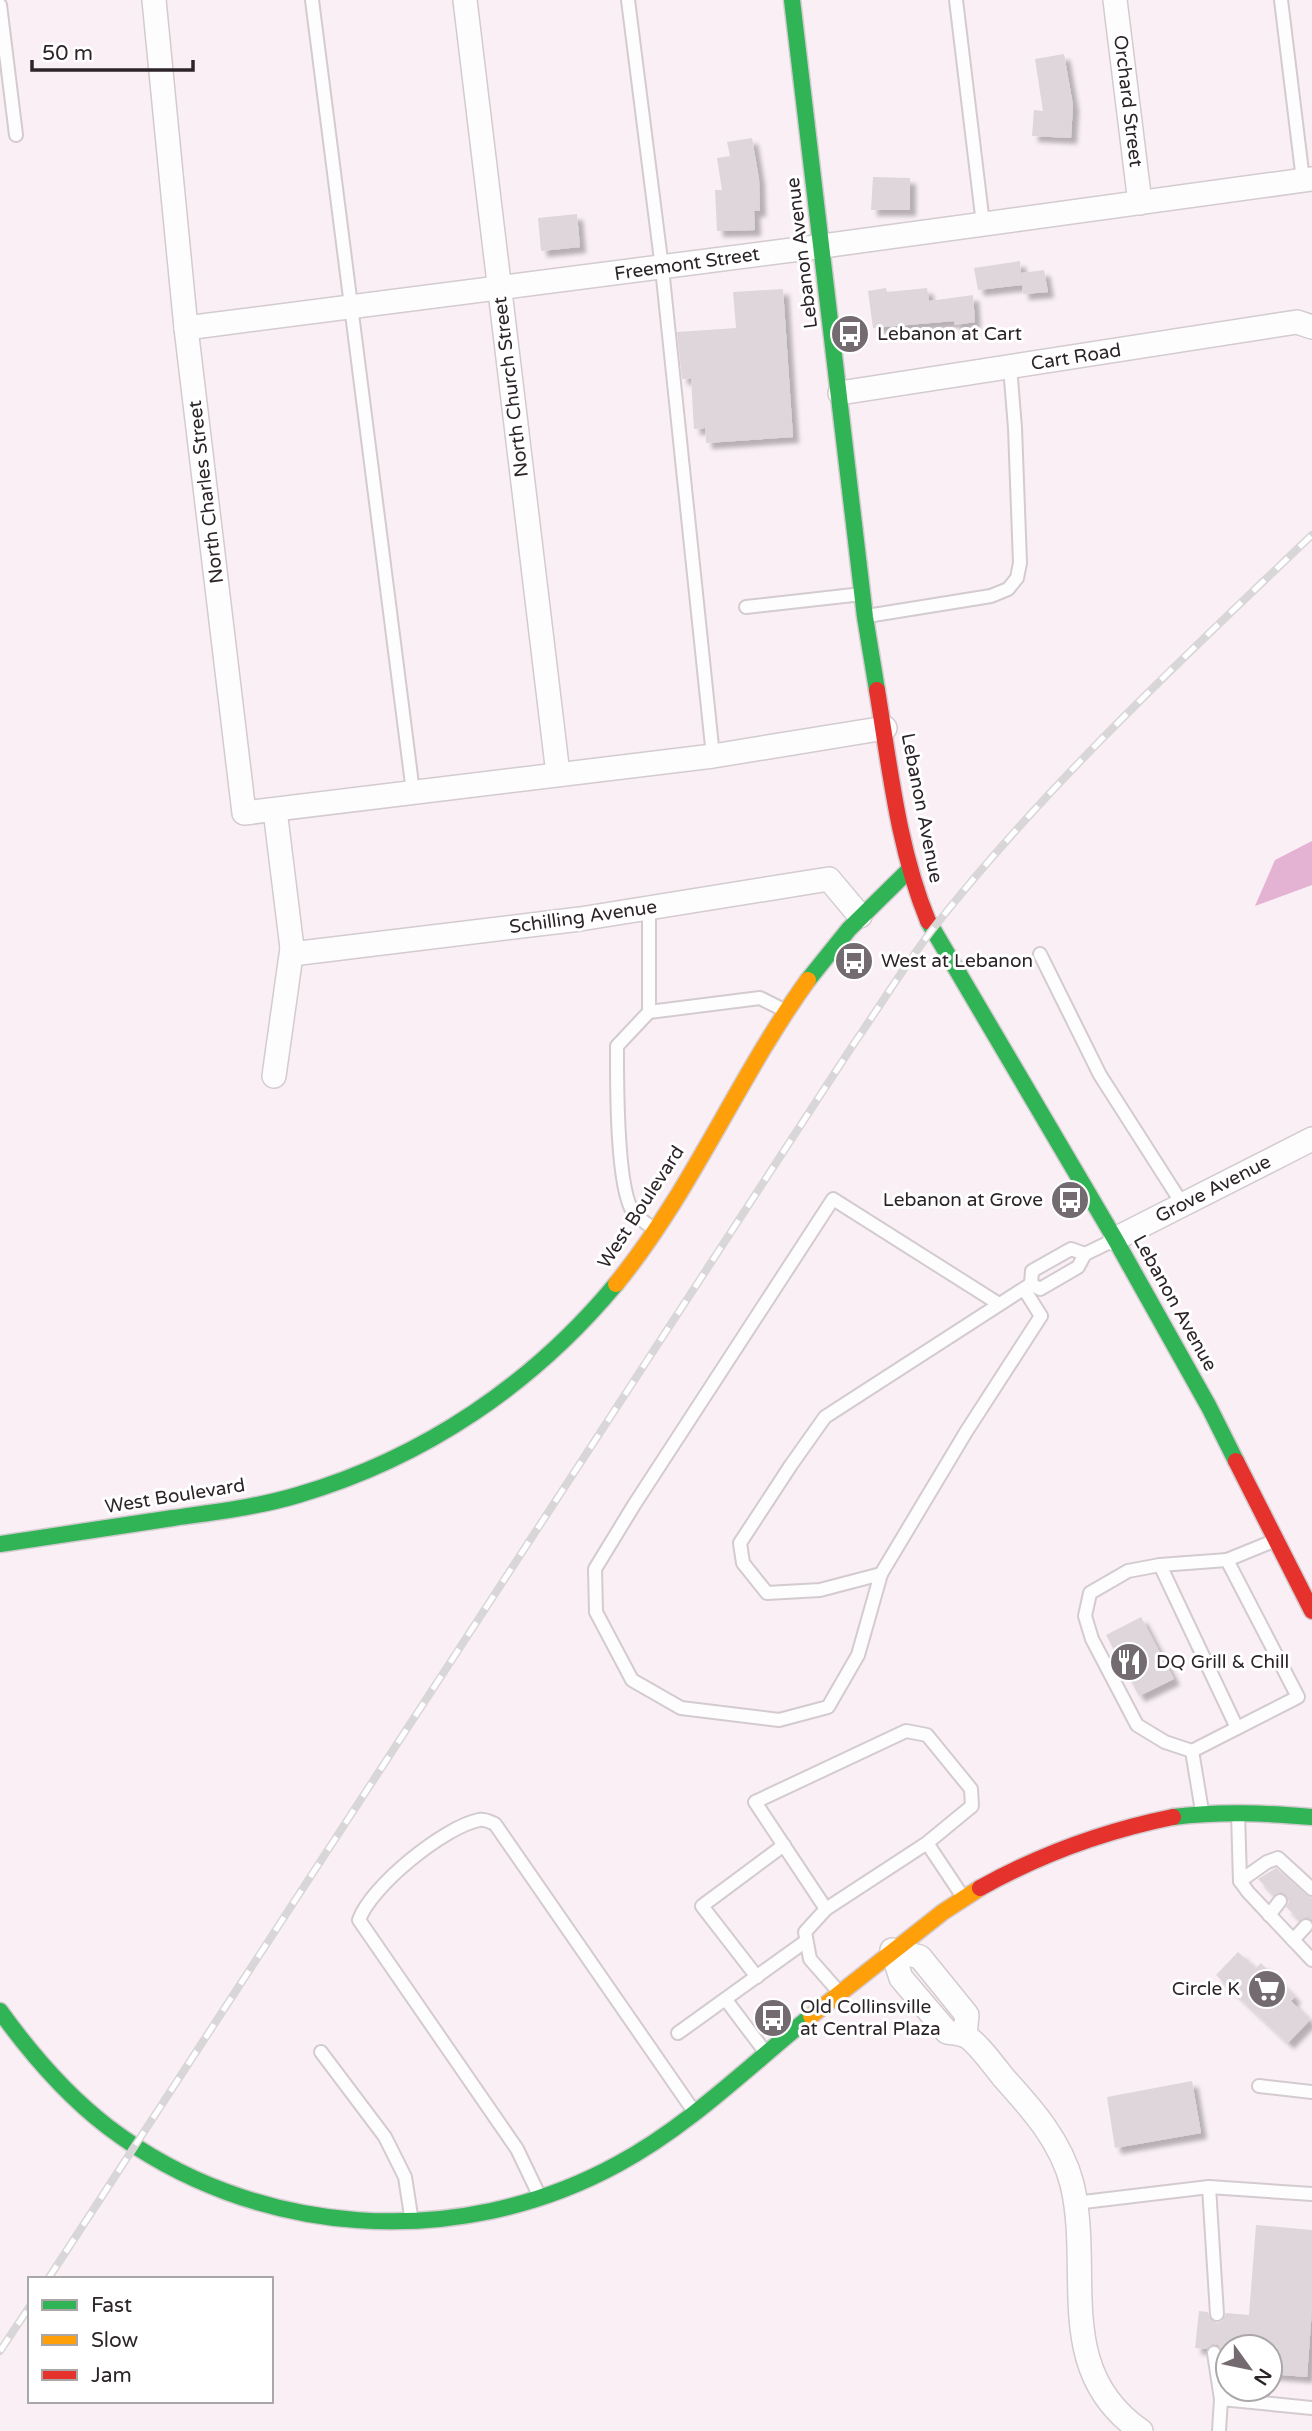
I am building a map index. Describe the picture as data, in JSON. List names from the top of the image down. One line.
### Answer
{"streets":{"street":["Orchard Street","Lebanon Avenue","Freemont Street","Cart Road","North Church Street","North Charles Street","Schilling Avenue","Grove Avenue","West Boulevard"]},"crossings":[["Orchard Street","Freemont Street"],["Lebanon Avenue","Freemont Street"],["Lebanon Avenue","Cart Road"],["Lebanon Avenue","Grove Avenue"],["Lebanon Avenue","West Boulevard"],["Freemont Street","North Church Street"],["Freemont Street","North Charles Street"],["Schilling Avenue","West Boulevard"]],"places":{"bus stop":["Lebanon at Cart","West at Lebanon","Lebanon at Grove","Old Collinsville at Central Plaza"],"restaurant":["DQ Grill & Chill"],"supermarket":["Circle K"]},"legend":["Fast","Slow","Jam"],"scale_bar":"50 m","north":"bottom right"}
